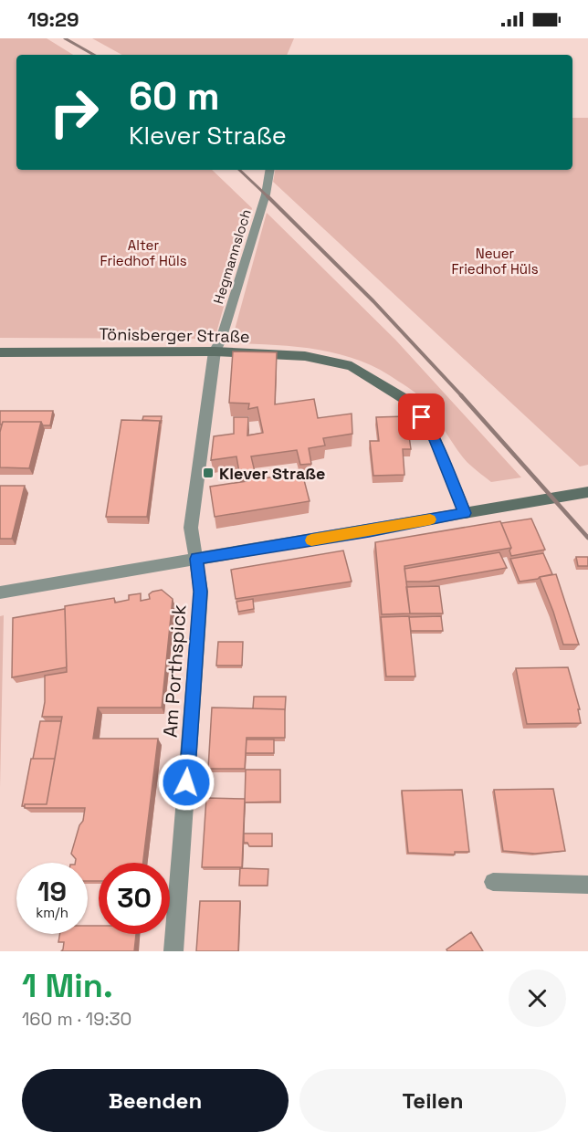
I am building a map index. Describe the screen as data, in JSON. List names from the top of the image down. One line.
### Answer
{"streets":{"street":["Hegmannsloch","Tönisberger Straße","Am Porthspick"]},"crossings":[["Hegmannsloch","Tönisberger Straße"]],"parks":["Alter Friedhof Hüls","Neuer Friedhof Hüls"],"places":{"transit":["Klever Straße"]},"page":{"status":"19:29","turn":["60 m","Klever Straße"],"speed":"19 km/h","limit":"30","heading":["1 Min.","160 m · 19:30"],"buttons":["Beenden","Teilen"]}}
